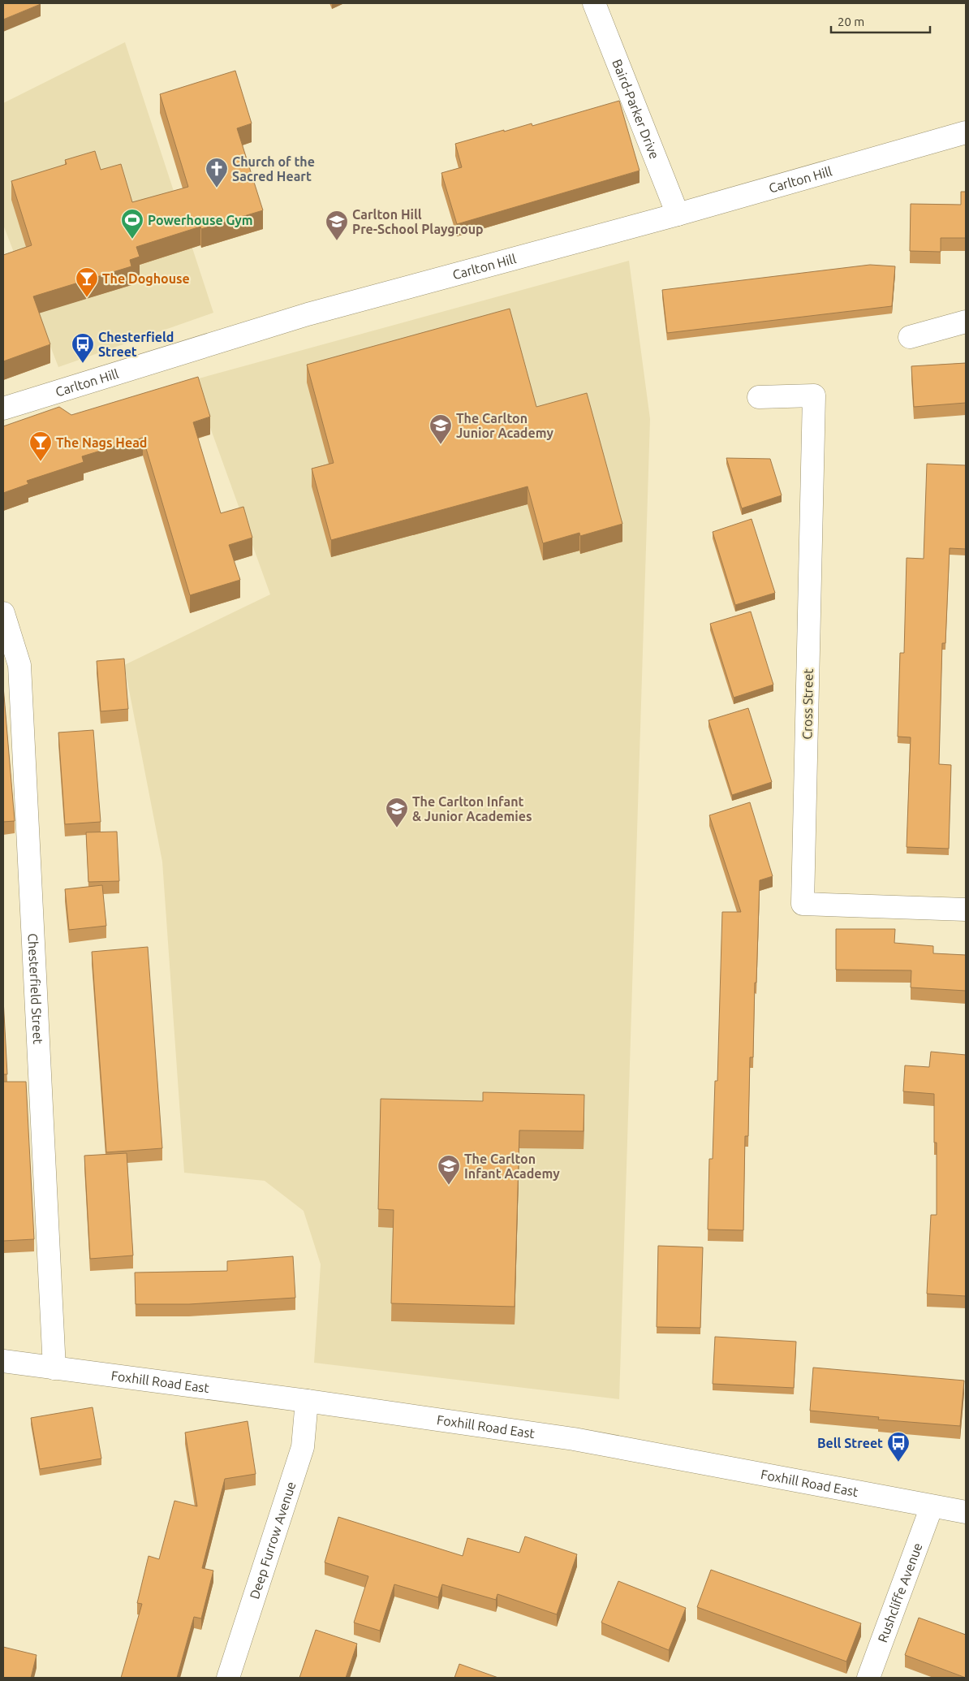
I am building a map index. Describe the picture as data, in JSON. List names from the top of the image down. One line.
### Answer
{"streets":{"street":["Baird-Parker Drive","Carlton Hill","Cross Street","Chesterfield Street","Foxhill Road East","Deep Furrow Avenue","Rushcliffe Avenue"]},"crossings":[["Baird-Parker Drive","Carlton Hill"],["Chesterfield Street","Foxhill Road East"],["Foxhill Road East","Deep Furrow Avenue"],["Foxhill Road East","Rushcliffe Avenue"]],"places":{"church":["Church of the Sacred Heart"],"sports":["Powerhouse Gym"],"school or university":["Carlton Hill Pre-School Playgroup","The Carlton Junior Academy","The Carlton Infant & Junior Academies","The Carlton Infant Academy"],"bar":["The Doghouse","The Nags Head"],"bus stop":["Chesterfield Street","Bell Street"]},"scale_bar":"20 m"}
